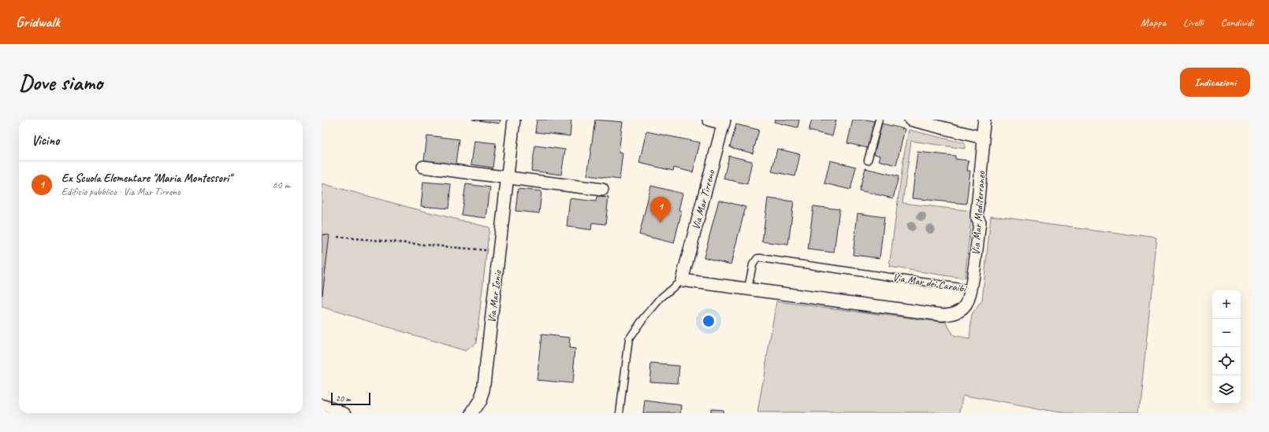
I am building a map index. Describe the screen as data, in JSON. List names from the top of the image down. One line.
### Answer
{"streets":{"street":["Via Mar Tirreno","Via Mar Mediterraneo","Via Mar dei Caraibi","Via Mar Ionio"]},"crossings":[["Via Mar Tirreno","Via Mar dei Caraibi"],["Via Mar Mediterraneo","Via Mar dei Caraibi"]],"scale_bar":"20 m","page":{"header":"Gridwalk","nav":["Mappa","Livelli","Condividi"],"buttons":"Indicazioni","title":"Dove siamo","heading":"Vicino","list":[{"mark":"1","name":"Ex Scuola Elementare \"Maria Montessori\"","note":"Edificio pubblico · Via Mar Tirreno","value":"60 m"}],"pins":"1","map_buttons":["+","−"],"scale":"20 m"}}
